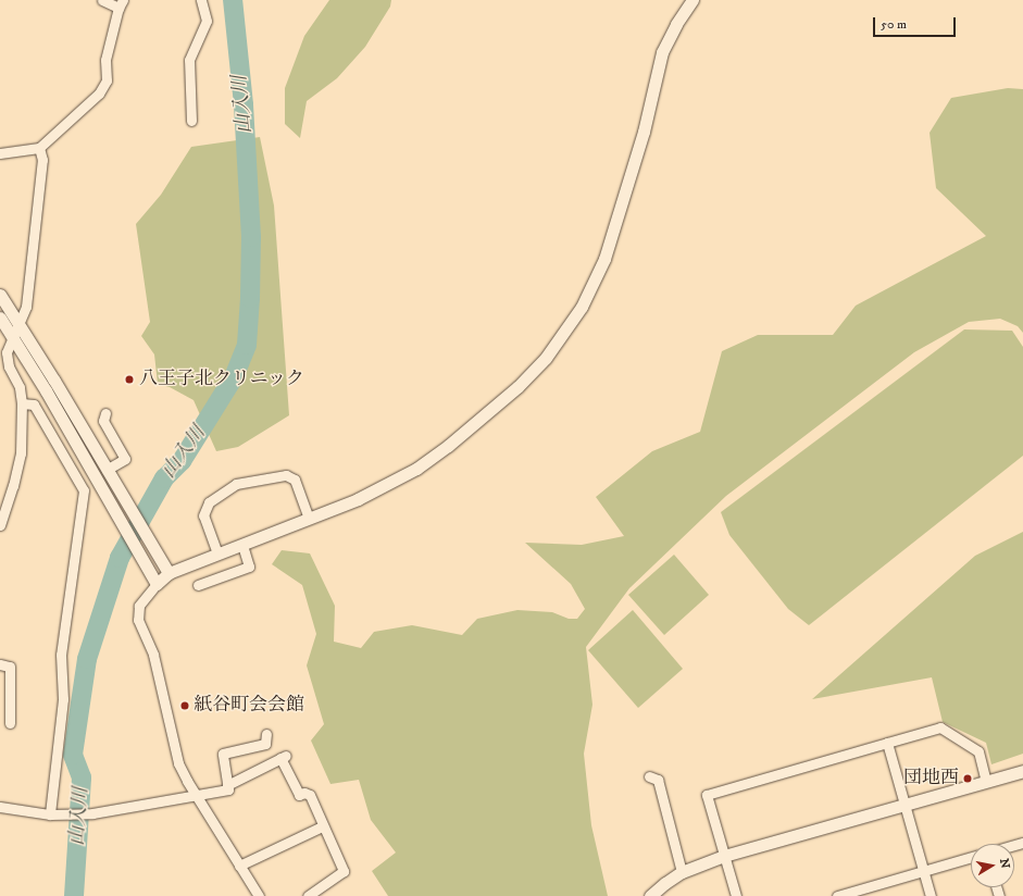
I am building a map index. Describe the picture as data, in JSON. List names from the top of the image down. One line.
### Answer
{"water":["山入川"],"places":["八王子北クリニック","紙谷町会会館","団地西"],"scale_bar":"50 m","north":"right"}
